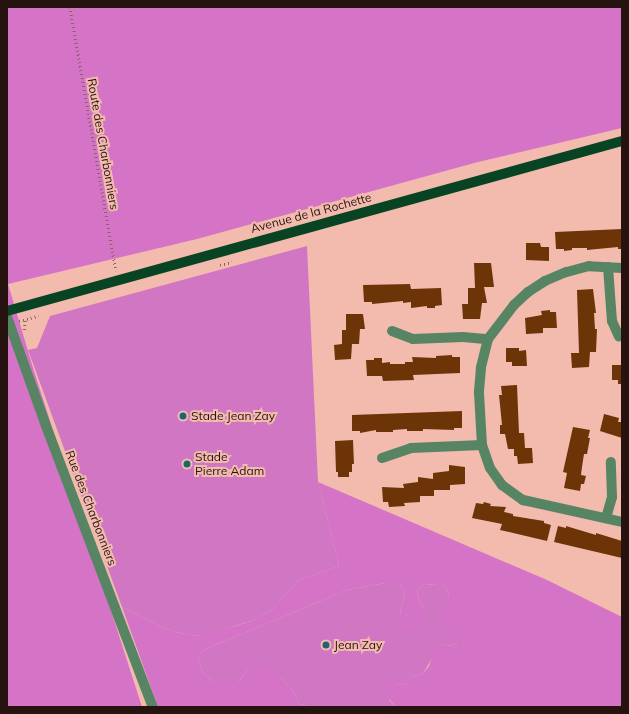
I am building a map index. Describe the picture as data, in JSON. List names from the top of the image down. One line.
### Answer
{"streets":{"main road":["Avenue de la Rochette"],"street":["Rue des Charbonniers"],"path":["Route des Charbonniers"]},"places":["Stade Jean Zay","Stade Pierre Adam","Jean Zay"]}
